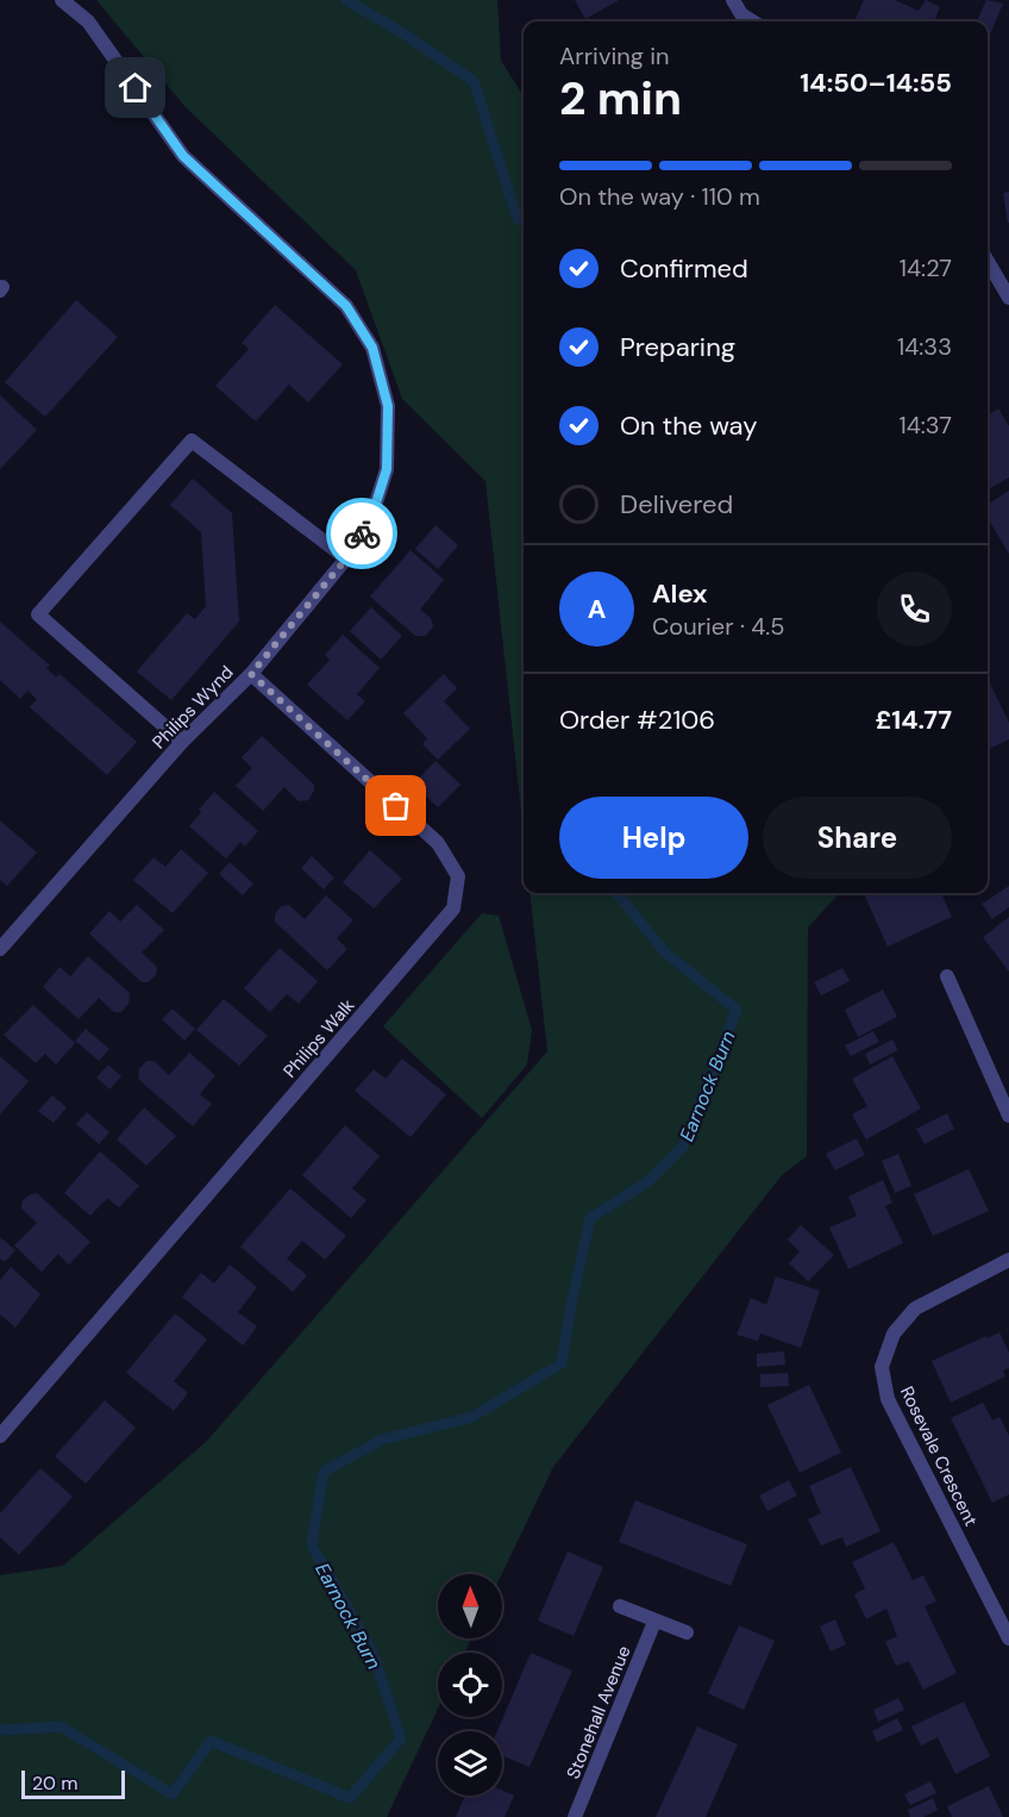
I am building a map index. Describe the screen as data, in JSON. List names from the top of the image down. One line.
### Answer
{"streets":{"street":["Philips Wynd","Philips Walk","Rosevale Crescent","Stonehall Avenue"]},"crossings":[["Philips Wynd","Philips Walk"]],"water":["Earnock Burn"],"scale_bar":"20 m","north":"top","page":{"heading":["2 min","Arriving in","14:50–14:55"],"panel":["Alex","Courier · 4.5","Order #2106","£14.77"],"bar":"On the way · 110 m","list":[["Confirmed","14:27"],["Preparing","14:33"],["On the way","14:37"],"Delivered"],"round":"A","buttons":["Help","Share"],"scale":"20 m"}}
